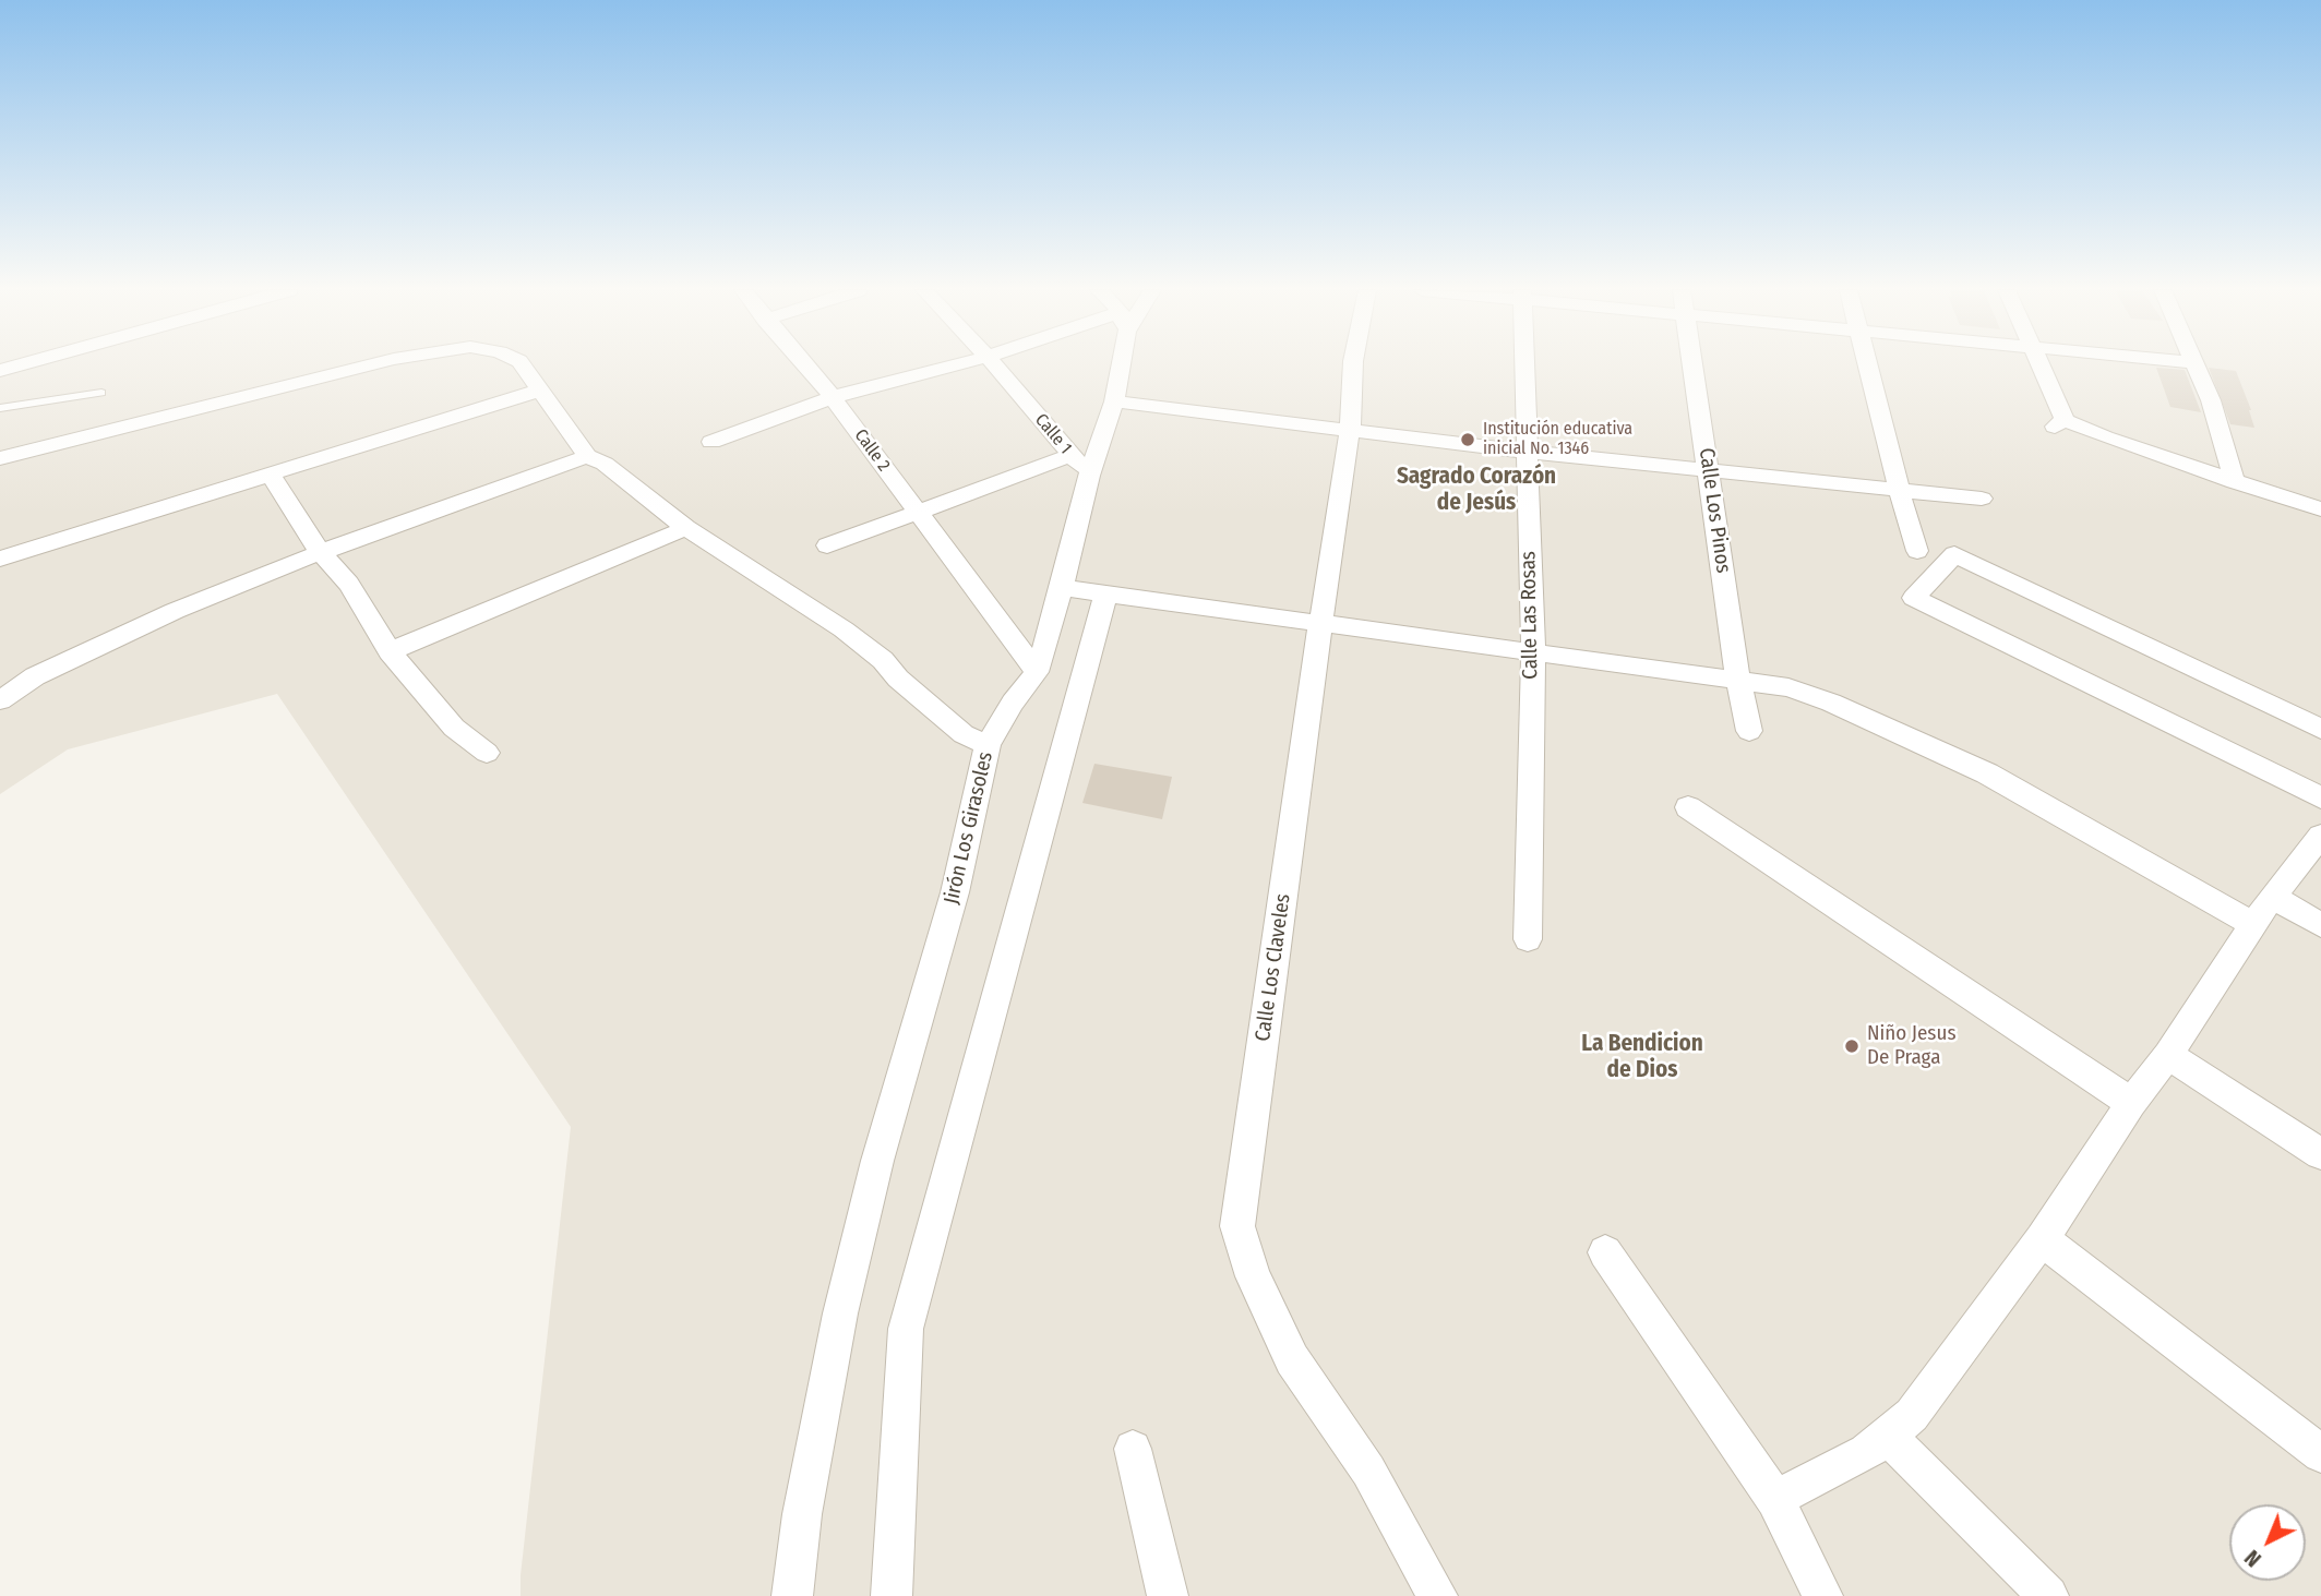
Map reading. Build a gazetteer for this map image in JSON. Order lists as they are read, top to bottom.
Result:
{
  "streets": {
    "street": [
      "Calle 1",
      "Calle 2",
      "Calle Los Pinos",
      "Calle Las Rosas",
      "Jirón Los Girasoles",
      "Calle Los Claveles"
    ]
  },
  "crossings": [
    ["Calle 1", "Jirón Los Girasoles"],
    ["Calle 2", "Jirón Los Girasoles"]
  ],
  "districts": ["Sagrado Corazón de Jesús", "La Bendicion de Dios"],
  "places": ["Institución educativa inicial No. 1346", "Niño Jesus De Praga"],
  "north": "bottom left"
}
